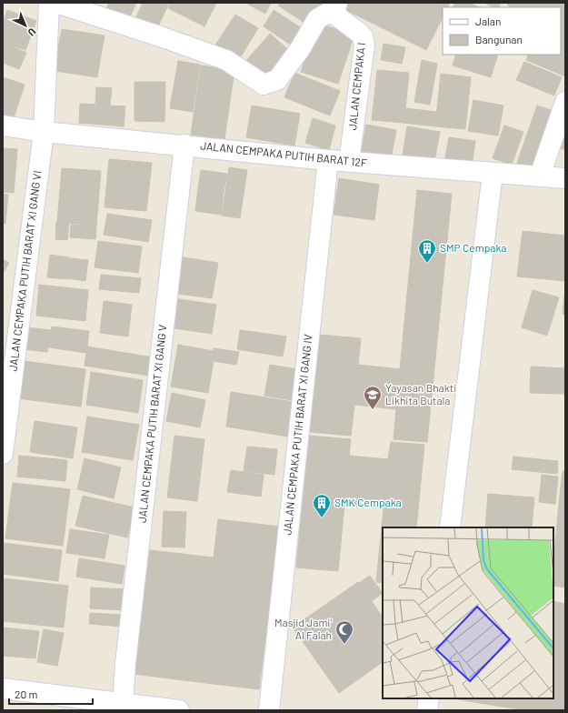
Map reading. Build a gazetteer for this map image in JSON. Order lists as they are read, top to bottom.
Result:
{
  "streets": {
    "street": [
      "JALAN CEMPAKA I",
      "JALAN CEMPAKA PUTIH BARAT 12F",
      "JALAN CEMPAKA PUTIH BARAT XI GANG VI",
      "JALAN CEMPAKA PUTIH BARAT XI GANG V",
      "JALAN CEMPAKA PUTIH BARAT XI GANG IV"
    ]
  },
  "crossings": [
    ["JALAN CEMPAKA I", "JALAN CEMPAKA PUTIH BARAT 12F"],
    ["JALAN CEMPAKA PUTIH BARAT 12F", "JALAN CEMPAKA PUTIH BARAT XI GANG VI"],
    ["JALAN CEMPAKA PUTIH BARAT 12F", "JALAN CEMPAKA PUTIH BARAT XI GANG V"],
    ["JALAN CEMPAKA PUTIH BARAT 12F", "JALAN CEMPAKA PUTIH BARAT XI GANG IV"]
  ],
  "places": {
    "building": ["SMP Cempaka", "SMK Cempaka"],
    "school or university": ["Yayasan Bhakti Likhita Butala"],
    "mosque": ["Masjid Jami' Al Falah"]
  },
  "legend": ["Jalan", "Bangunan"],
  "scale_bar": "20 m",
  "north": "bottom right"
}
